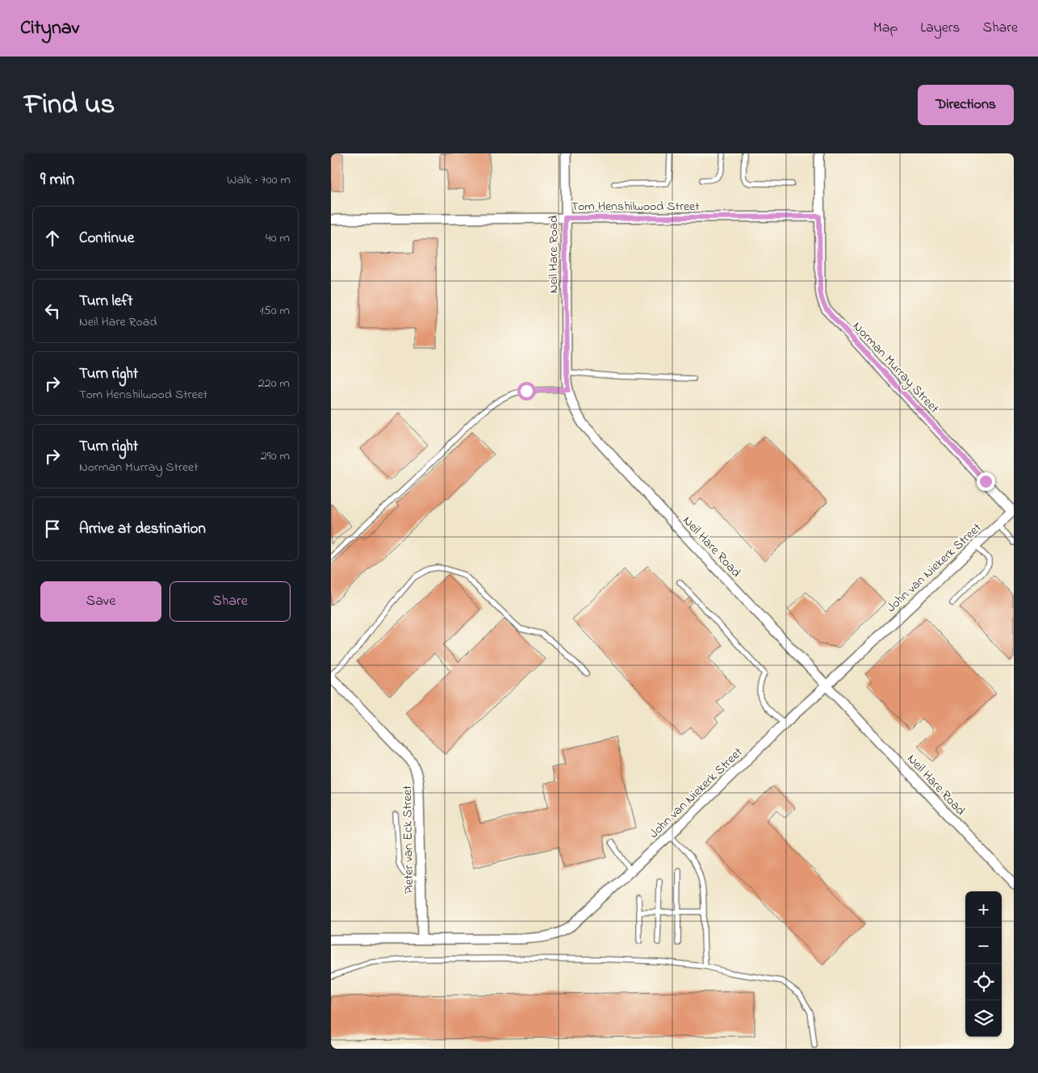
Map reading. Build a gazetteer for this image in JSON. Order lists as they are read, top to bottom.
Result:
{
  "streets": {
    "street": [
      "Tom Henshilwood Street",
      "Neil Hare Road",
      "Norman Murray Street",
      "John van Niekerk Street",
      "Pieter van Eck Street"
    ]
  },
  "crossings": [
    ["Tom Henshilwood Street", "Neil Hare Road"],
    ["Tom Henshilwood Street", "Norman Murray Street"],
    ["Neil Hare Road", "John van Niekerk Street"],
    ["Norman Murray Street", "John van Niekerk Street"],
    ["John van Niekerk Street", "Pieter van Eck Street"]
  ],
  "page": {
    "header": "Citynav",
    "nav": ["Map", "Layers", "Share"],
    "title": "Find us",
    "buttons": [
      "Directions",
      ["Save", "Share"]
    ],
    "heading": ["9 min", "Walk · 700 m"],
    "list": [
      ["Continue", "40 m"],
      ["Turn left", "Neil Hare Road", "150 m"],
      ["Turn right", "Tom Henshilwood Street", "220 m"],
      ["Turn right", "Norman Murray Street", "290 m"],
      "Arrive at destination"
    ],
    "map_buttons": ["+", "−"]
  }
}
